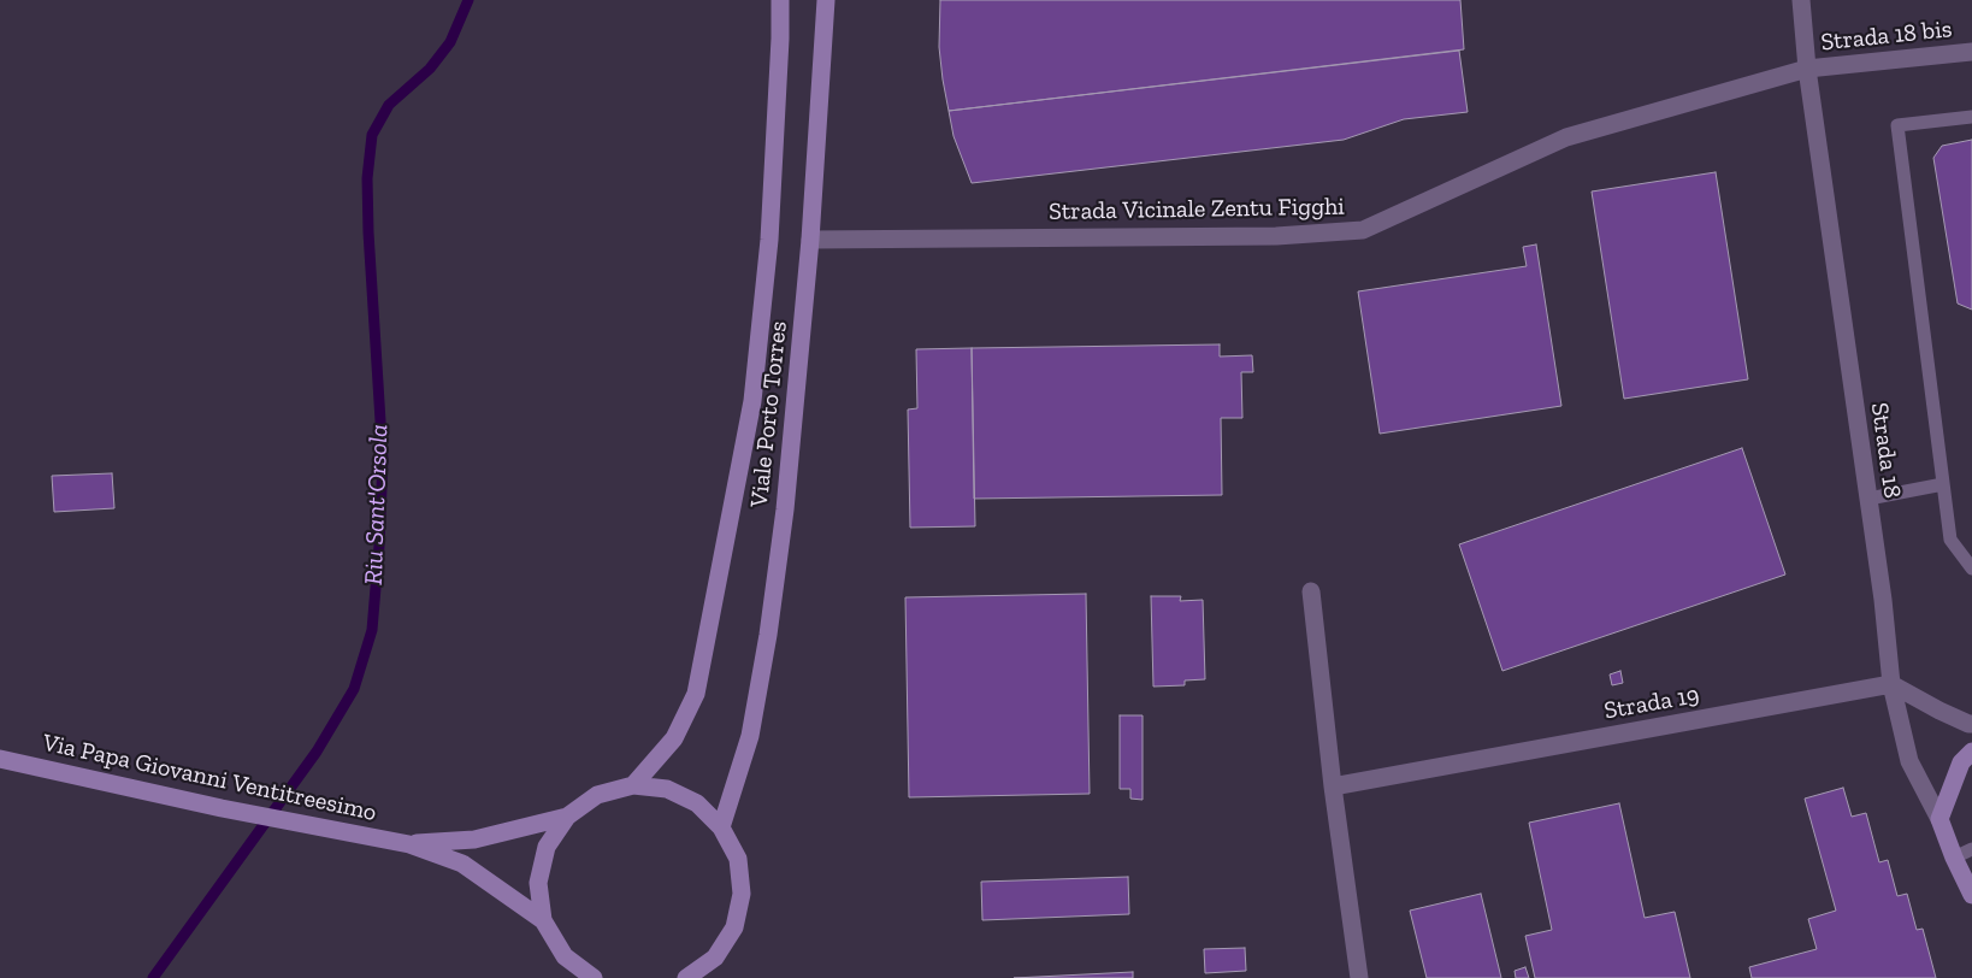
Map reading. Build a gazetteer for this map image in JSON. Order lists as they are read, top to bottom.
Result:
{
  "streets": {
    "main road": ["Viale Porto Torres", "Strada 18", "Via Papa Giovanni Ventitreesimo"],
    "street": ["Strada 18 bis", "Strada Vicinale Zentu Figghi", "Strada 19"]
  },
  "crossings": [
    ["Strada 18 bis", "Strada Vicinale Zentu Figghi"],
    ["Strada 18 bis", "Strada 18"],
    ["Strada Vicinale Zentu Figghi", "Viale Porto Torres"],
    ["Strada Vicinale Zentu Figghi", "Strada 18"],
    ["Strada 18", "Strada 19"]
  ],
  "water": ["Riu Sant'Orsola"]
}
